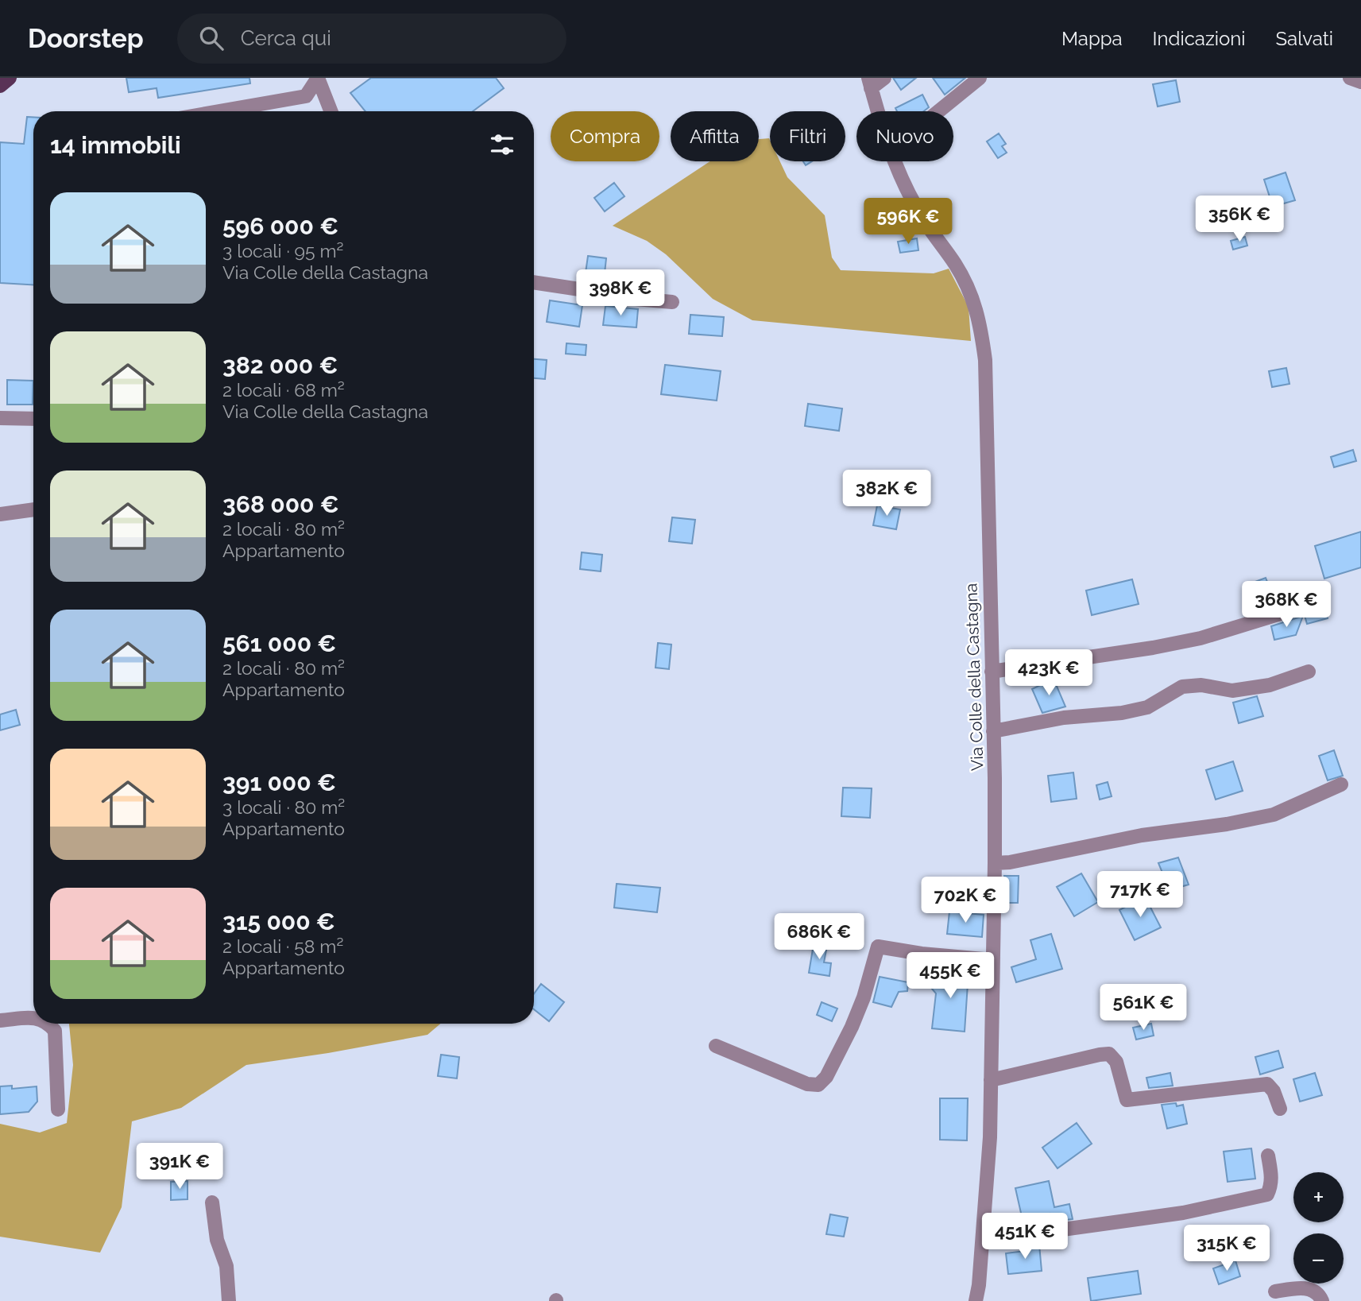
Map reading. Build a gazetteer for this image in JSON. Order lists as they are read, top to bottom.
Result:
{
  "streets": {
    "street": ["Via Colle della Castagna"]
  },
  "page": {
    "header": "Doorstep",
    "search": "Cerca qui",
    "nav": ["Mappa", "Indicazioni", "Salvati"],
    "chip": [
      "Compra",
      "Affitta",
      "Filtri",
      "Nuovo"
    ],
    "heading": "14 immobili",
    "list": [
      {
        "name": "596 000 €",
        "note": "3 locali · 95 m² · Via Colle della Castagna"
      },
      {
        "name": "382 000 €",
        "note": "2 locali · 68 m² · Via Colle della Castagna"
      },
      {
        "name": "368 000 €",
        "note": "2 locali · 80 m² · Appartamento"
      },
      {
        "name": "561 000 €",
        "note": "2 locali · 80 m² · Appartamento"
      },
      {
        "name": "391 000 €",
        "note": "3 locali · 80 m² · Appartamento"
      },
      {
        "name": "315 000 €",
        "note": "2 locali · 58 m² · Appartamento"
      }
    ],
    "price": [
      "356K €",
      "596K €",
      "398K €",
      "382K €",
      "368K €",
      "423K €",
      "717K €",
      "702K €",
      "686K €",
      "455K €",
      "561K €",
      "391K €",
      "451K €",
      "315K €"
    ],
    "map_buttons": ["+", "−"]
  }
}
